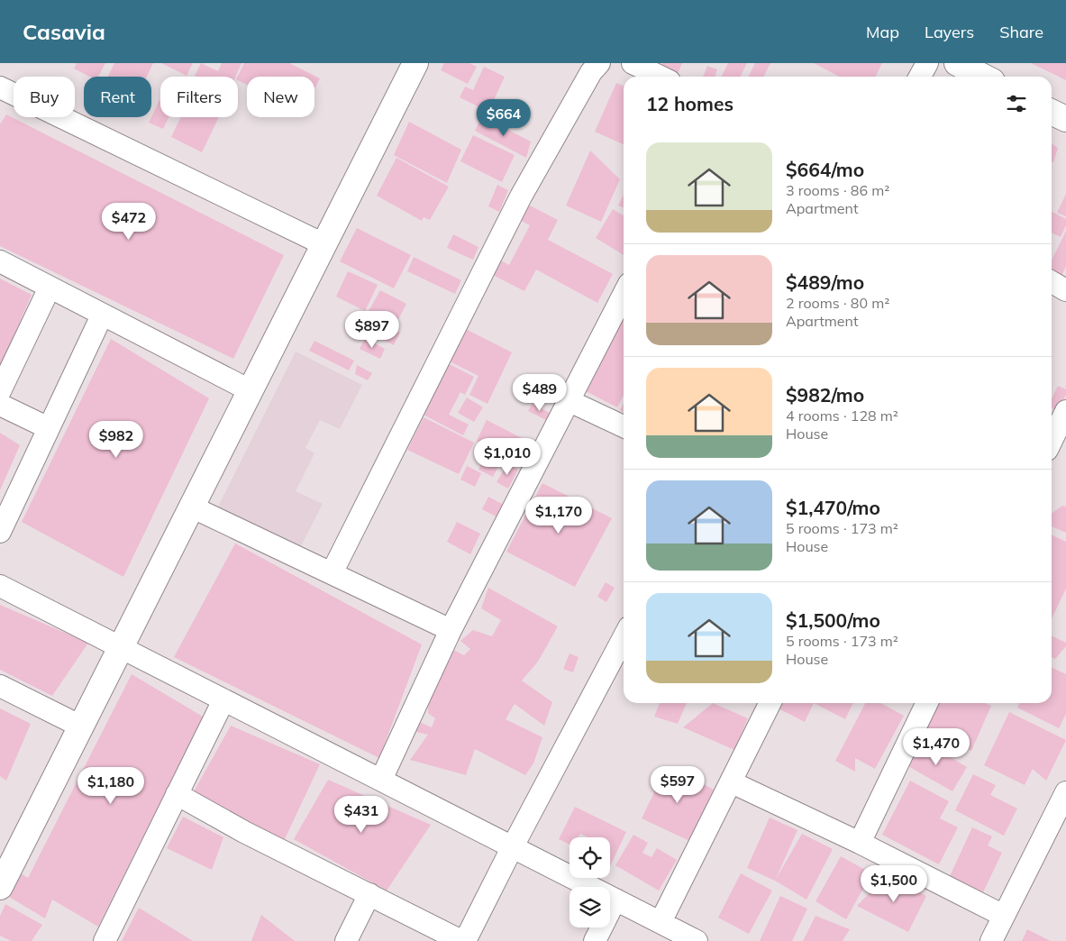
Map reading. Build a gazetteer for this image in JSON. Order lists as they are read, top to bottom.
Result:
{
  "page": {
    "header": "Casavia",
    "nav": ["Map", "Layers", "Share"],
    "chip": [
      "Buy",
      "Rent",
      "Filters",
      "New"
    ],
    "heading": "12 homes",
    "price": [
      "$664",
      "$472",
      "$897",
      "$489",
      "$982",
      "$1,010",
      "$1,170",
      "$1,470",
      "$597",
      "$1,180",
      "$431",
      "$1,500"
    ],
    "list": [
      {
        "name": "$664/mo",
        "note": "3 rooms · 86 m² · Apartment"
      },
      {
        "name": "$489/mo",
        "note": "2 rooms · 80 m² · Apartment"
      },
      {
        "name": "$982/mo",
        "note": "4 rooms · 128 m² · House"
      },
      {
        "name": "$1,470/mo",
        "note": "5 rooms · 173 m² · House"
      },
      {
        "name": "$1,500/mo",
        "note": "5 rooms · 173 m² · House"
      }
    ]
  }
}
